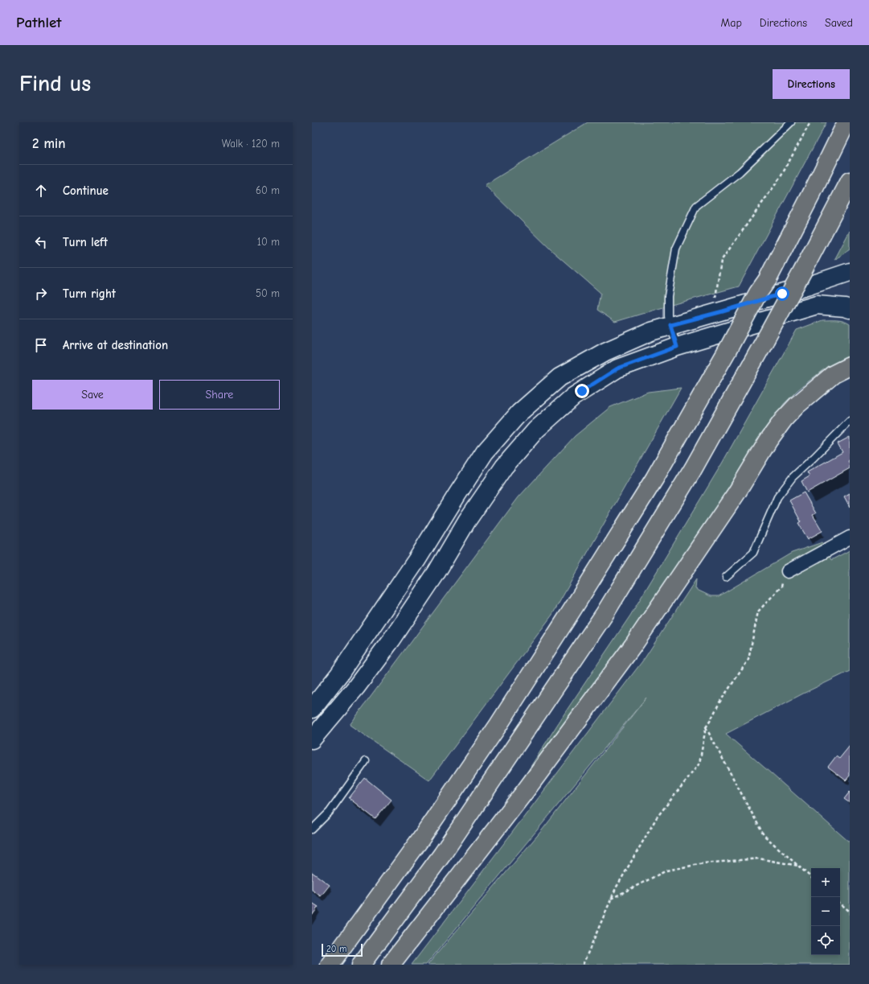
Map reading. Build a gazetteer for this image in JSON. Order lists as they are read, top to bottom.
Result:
{
  "scale_bar": "20 m",
  "page": {
    "header": "Pathlet",
    "nav": ["Map", "Directions", "Saved"],
    "buttons": [
      "Directions",
      ["Save", "Share"]
    ],
    "title": "Find us",
    "heading": ["2 min", "Walk · 120 m"],
    "list": [
      ["Continue", "60 m"],
      ["Turn left", "10 m"],
      ["Turn right", "50 m"],
      "Arrive at destination"
    ],
    "map_buttons": ["+", "−"],
    "scale": "20 m"
  }
}
